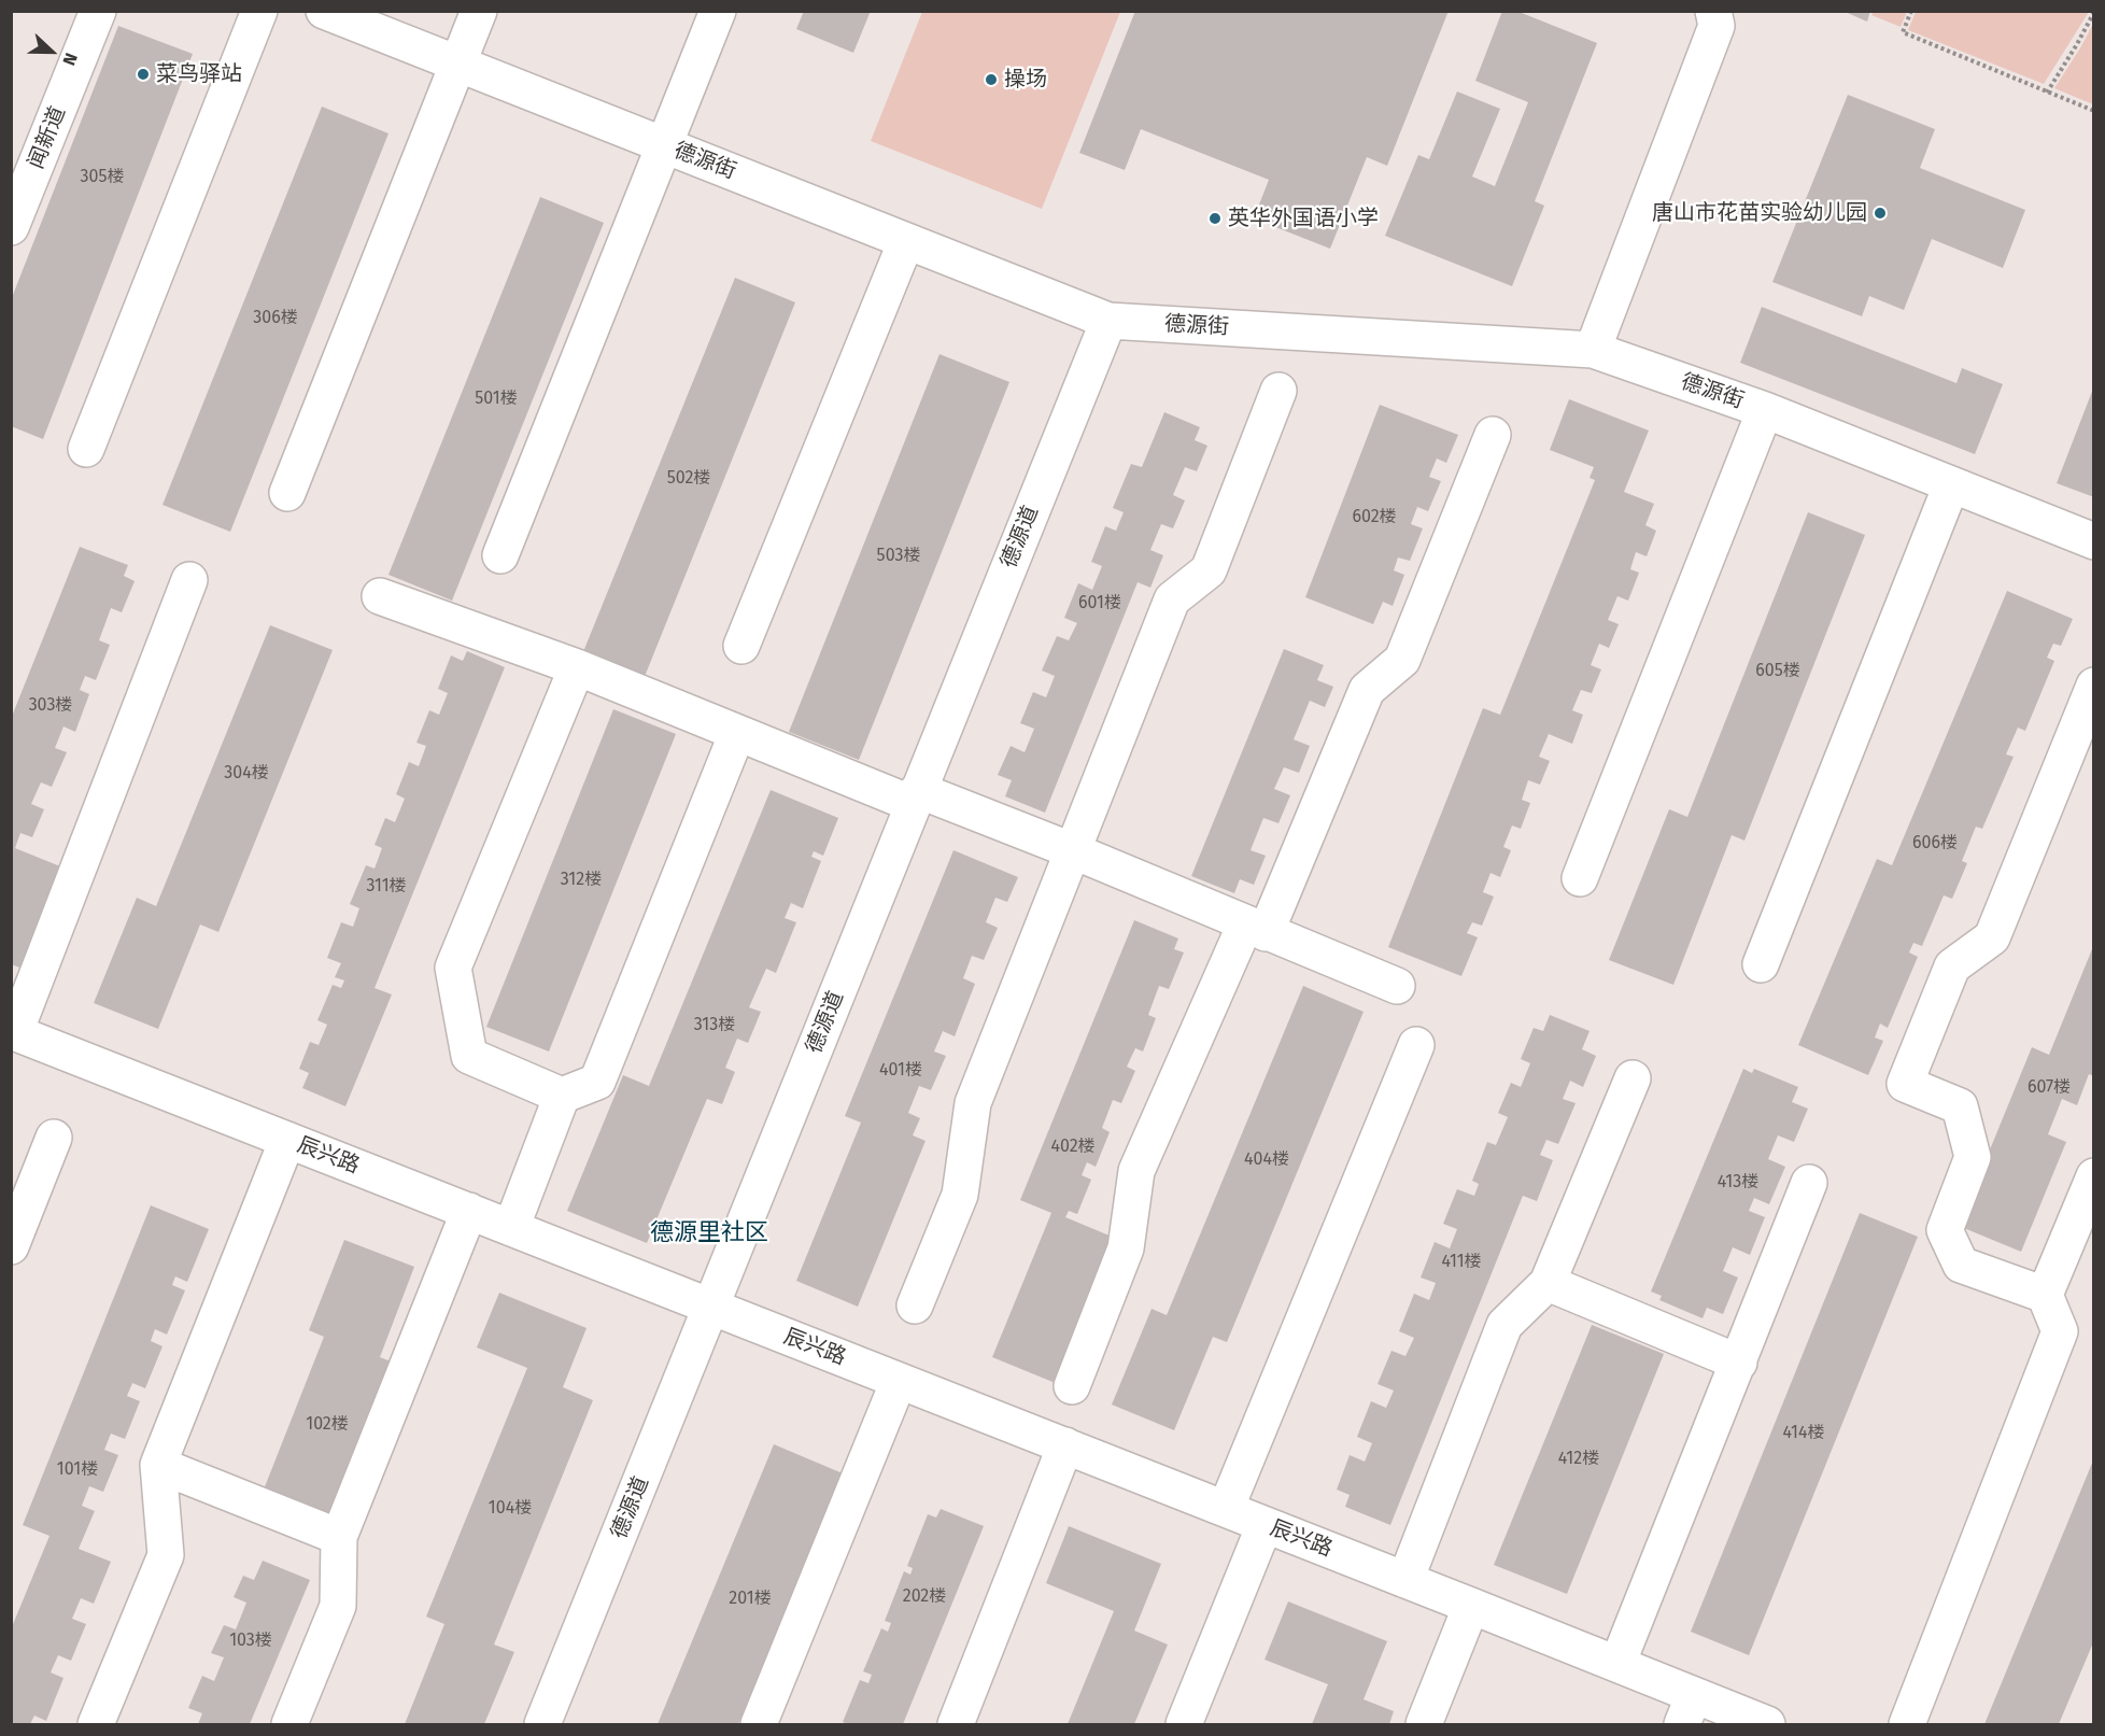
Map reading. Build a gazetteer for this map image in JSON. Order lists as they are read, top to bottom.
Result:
{
  "streets": {
    "street": [
      "闻新道",
      "德源街",
      "德源道",
      "辰兴路"
    ]
  },
  "crossings": [
    ["德源街", "德源道"],
    ["德源道", "辰兴路"]
  ],
  "districts": ["德源里社区"],
  "places": [
    "菜鸟驿站",
    "操场",
    "唐山市花苗实验幼儿园",
    "英华外国语小学"
  ],
  "house_numbers": [
    "305楼",
    "306楼",
    "501楼",
    "502楼",
    "602楼",
    "503楼",
    "601楼",
    "605楼",
    "303楼",
    "304楼",
    "606楼",
    "312楼",
    "311楼",
    "313楼",
    "401楼",
    "607楼",
    "402楼",
    "404楼",
    "413楼",
    "411楼",
    "102楼",
    "414楼",
    "412楼",
    "101楼",
    "104楼",
    "202楼",
    "201楼",
    "103楼"
  ],
  "north": "right"
}
